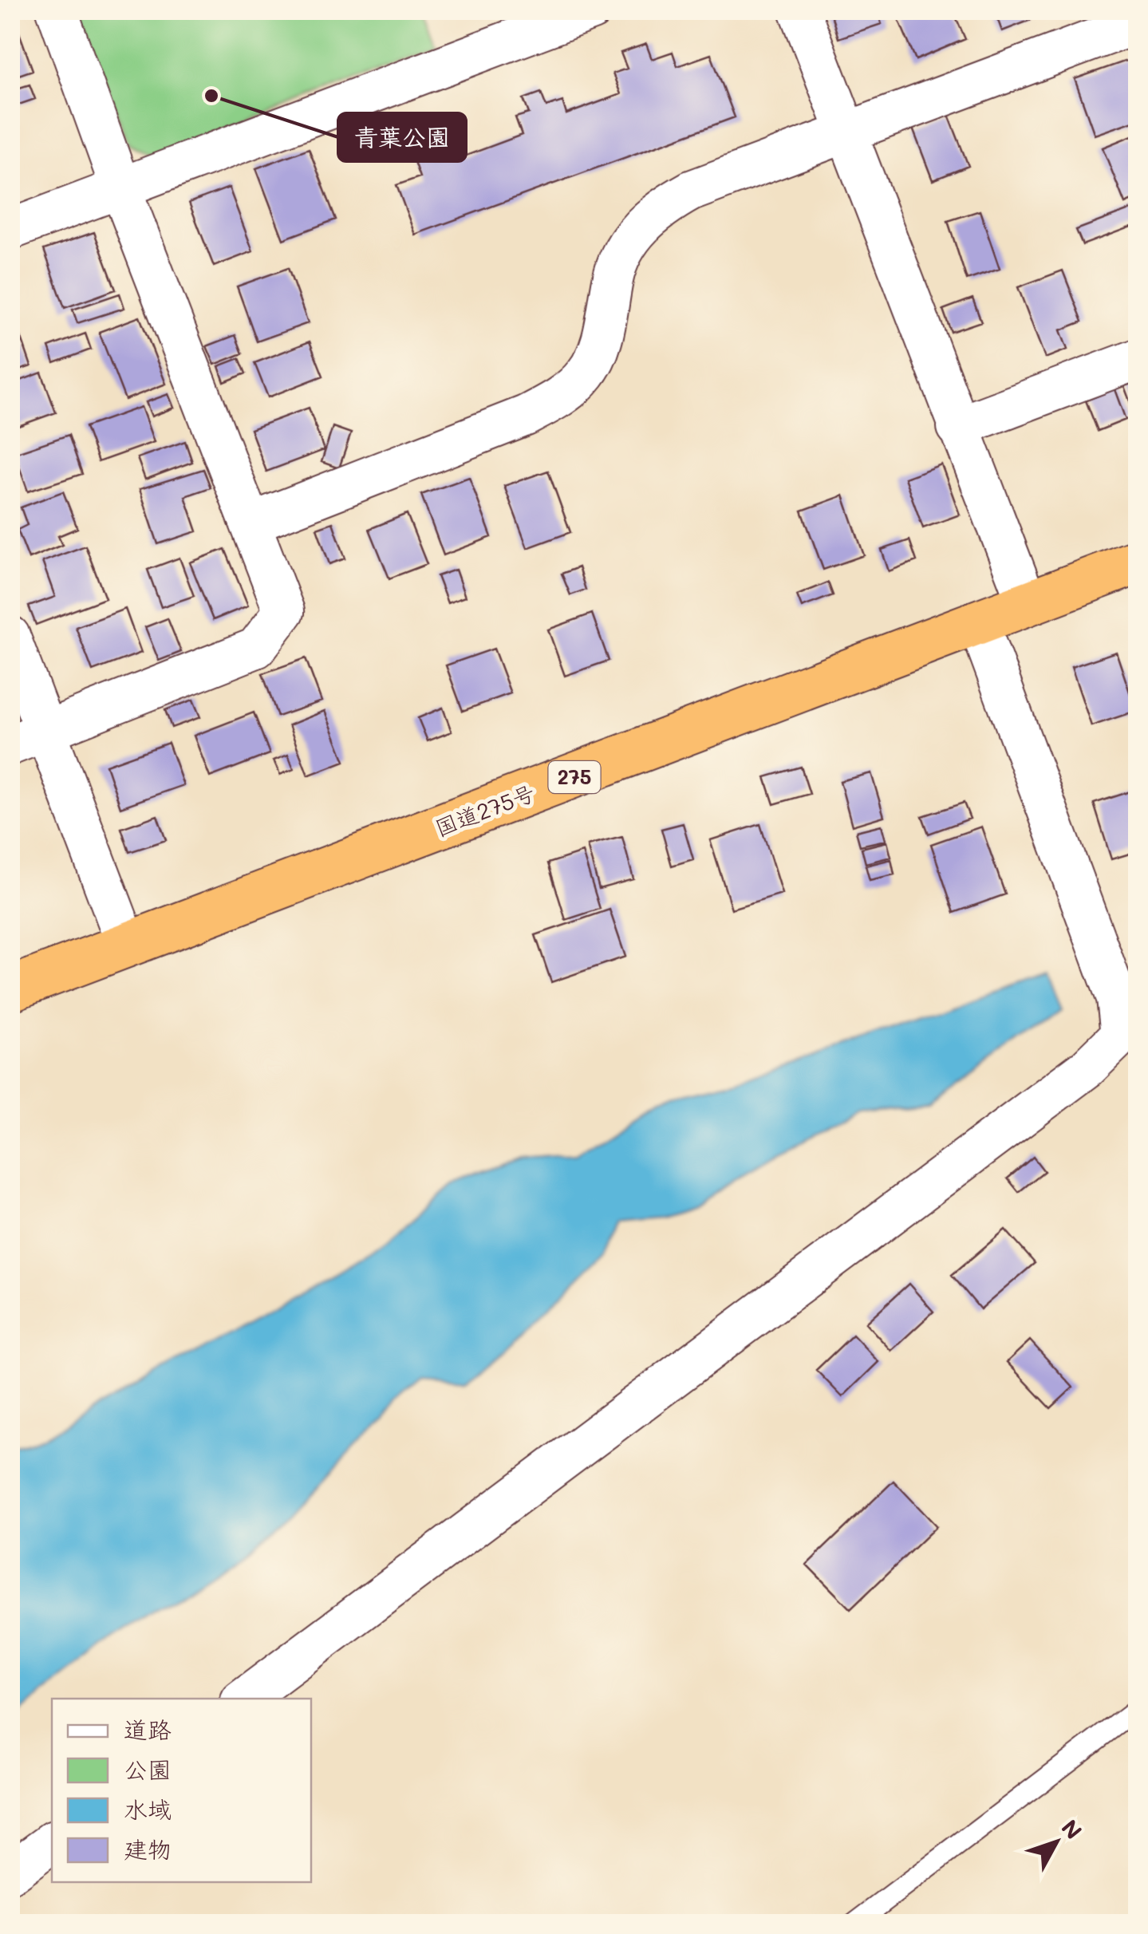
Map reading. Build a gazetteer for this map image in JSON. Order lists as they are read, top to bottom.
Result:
{
  "streets": {
    "highway": ["275", "国道275号"]
  },
  "places": ["青葉公園"],
  "legend": [
    "道路",
    "公園",
    "水域",
    "建物"
  ],
  "north": "top right"
}
